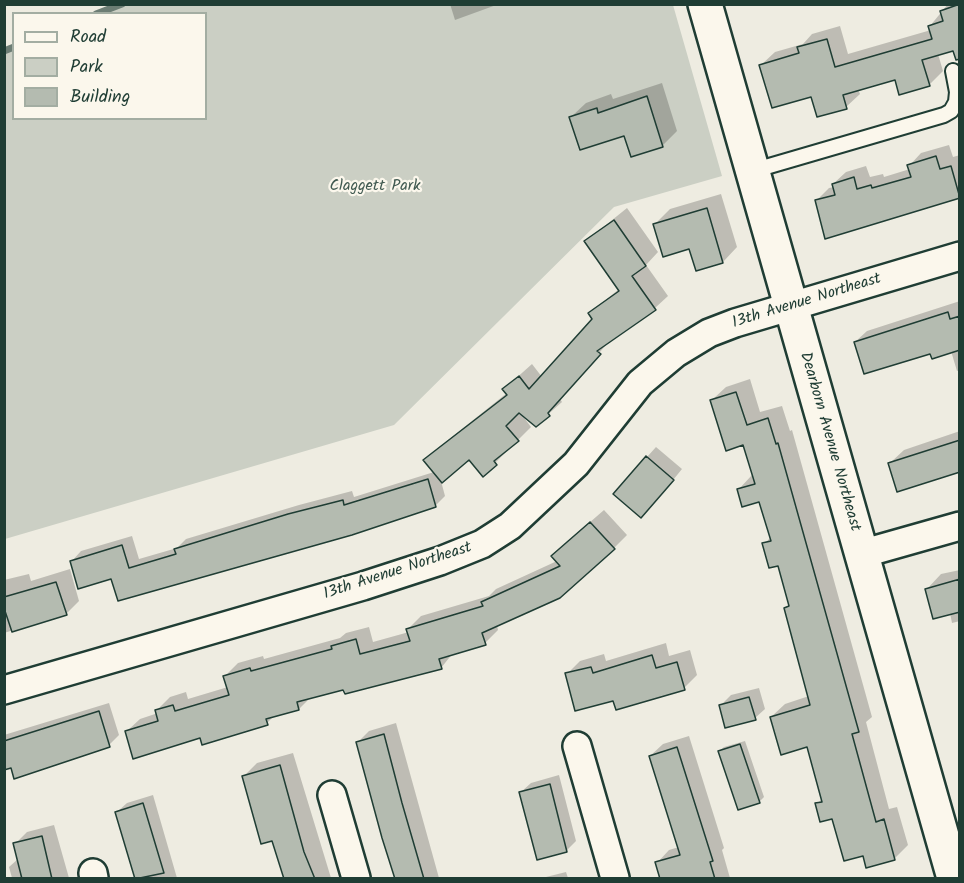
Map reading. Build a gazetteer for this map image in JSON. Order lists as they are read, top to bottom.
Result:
{
  "streets": {
    "street": ["13th Avenue Northeast", "Dearborn Avenue Northeast"]
  },
  "crossings": [
    ["13th Avenue Northeast", "Dearborn Avenue Northeast"]
  ],
  "parks": ["Claggett Park"],
  "legend": ["Road", "Park", "Building"]
}
